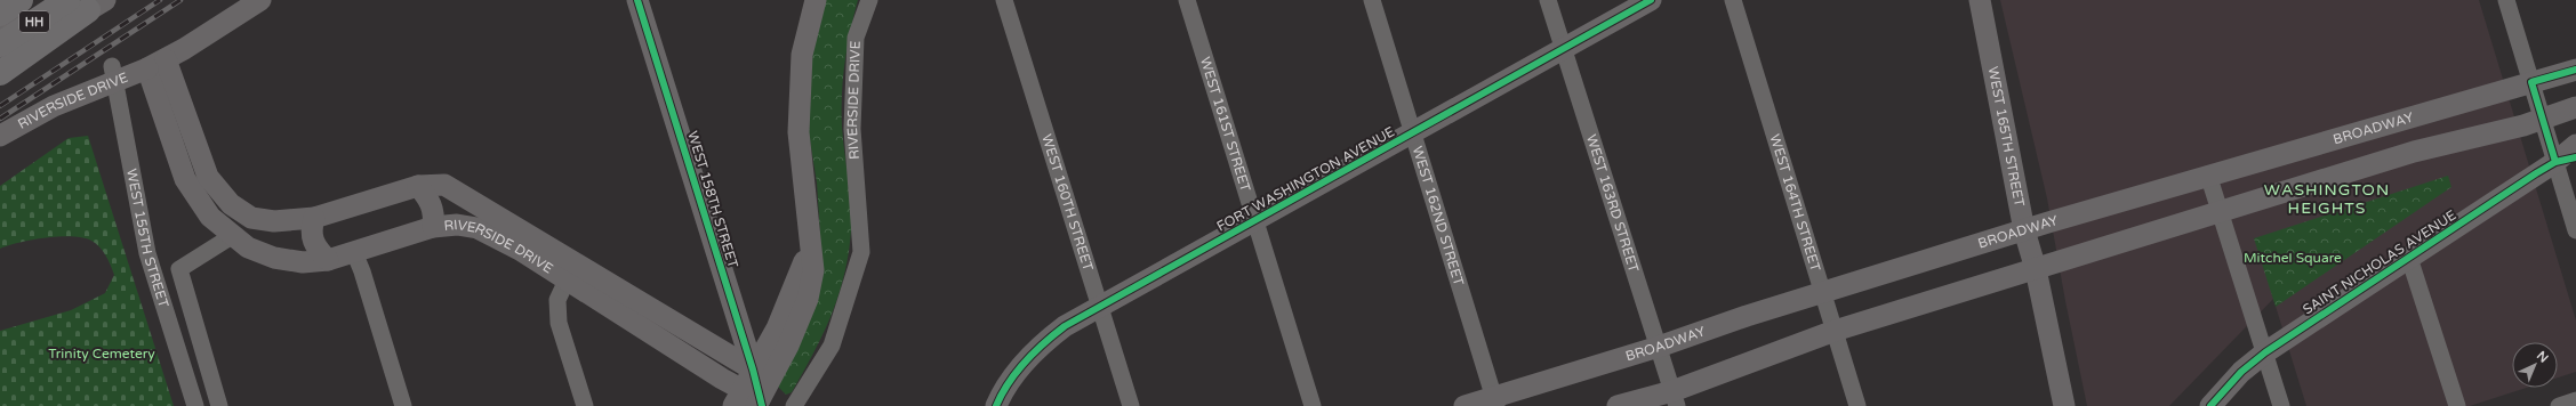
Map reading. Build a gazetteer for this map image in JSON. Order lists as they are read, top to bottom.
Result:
{
  "streets": {
    "highway": ["HH"],
    "main road": [
      "RIVERSIDE DRIVE",
      "BROADWAY",
      "WEST 165TH STREET",
      "FORT WASHINGTON AVENUE",
      "WEST 158TH STREET",
      "SAINT NICHOLAS AVENUE"
    ],
    "street": [
      "WEST 161ST STREET",
      "WEST 160TH STREET",
      "WEST 163RD STREET",
      "WEST 164TH STREET",
      "WEST 162ND STREET",
      "WEST 155TH STREET"
    ]
  },
  "crossings": [
    ["RIVERSIDE DRIVE", "WEST 158TH STREET"],
    ["RIVERSIDE DRIVE", "WEST 155TH STREET"],
    ["WEST 161ST STREET", "FORT WASHINGTON AVENUE"],
    ["BROADWAY", "WEST 165TH STREET"],
    ["BROADWAY", "WEST 163RD STREET"],
    ["BROADWAY", "WEST 164TH STREET"],
    ["BROADWAY", "WEST 162ND STREET"],
    ["FORT WASHINGTON AVENUE", "WEST 160TH STREET"],
    ["FORT WASHINGTON AVENUE", "WEST 163RD STREET"],
    ["FORT WASHINGTON AVENUE", "WEST 162ND STREET"]
  ],
  "districts": ["WASHINGTON HEIGHTS"],
  "parks": ["Mitchel Square", "Trinity Cemetery"],
  "north": "top right"
}
